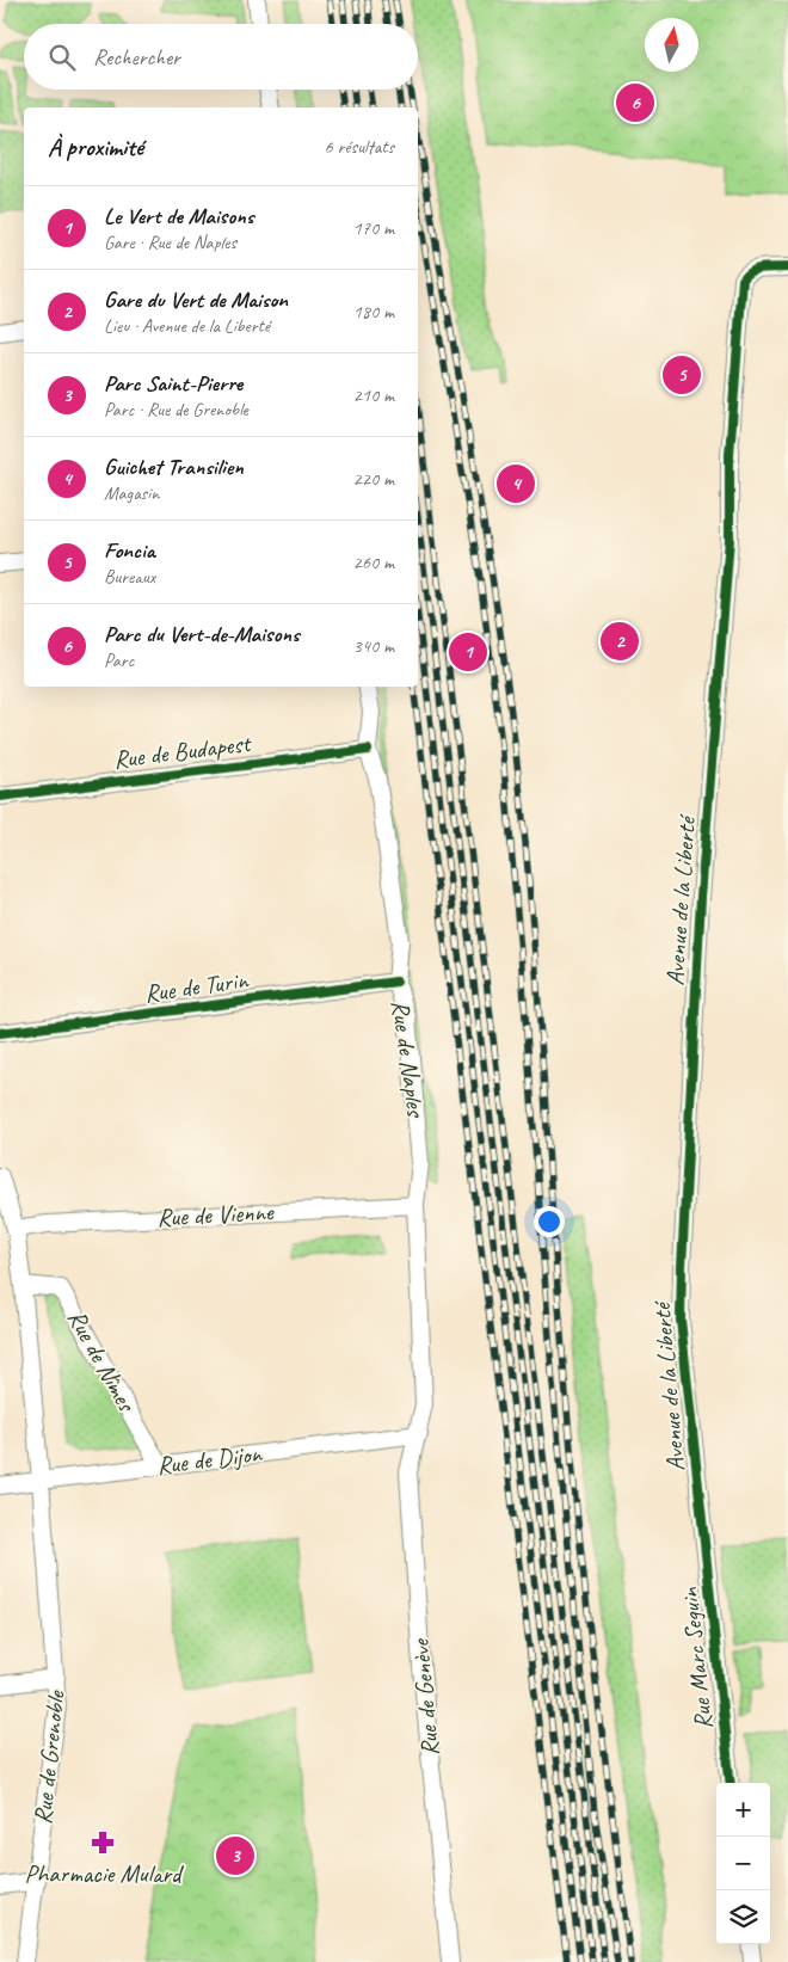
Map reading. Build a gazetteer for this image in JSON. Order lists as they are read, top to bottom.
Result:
{
  "streets": {
    "street": [
      "Rue de Budapest",
      "Avenue de la Liberté",
      "Rue de Turin",
      "Rue de Naples",
      "Rue de Vienne",
      "Rue de Nîmes",
      "Rue de Dijon",
      "Rue Marc Seguin",
      "Rue de Genève",
      "Rue de Grenoble"
    ]
  },
  "crossings": [
    ["Rue de Budapest", "Rue de Naples"],
    ["Avenue de la Liberté", "Rue Marc Seguin"],
    ["Rue de Turin", "Rue de Naples"],
    ["Rue de Naples", "Rue de Vienne"],
    ["Rue de Naples", "Rue de Dijon"],
    ["Rue de Naples", "Rue de Genève"],
    ["Rue de Vienne", "Rue de Grenoble"],
    ["Rue de Nîmes", "Rue de Dijon"],
    ["Rue de Nîmes", "Rue de Grenoble"],
    ["Rue de Dijon", "Rue de Genève"],
    ["Rue de Dijon", "Rue de Grenoble"]
  ],
  "places": {
    "pharmacy": ["Pharmacie Mulard"]
  },
  "north": "top",
  "page": {
    "search": "Rechercher",
    "pins": [
      "6",
      "5",
      "4",
      "2",
      "1",
      "3"
    ],
    "heading": ["À proximité", "6 résultats"],
    "list": [
      {
        "mark": "1",
        "name": "Le Vert de Maisons",
        "note": "Gare · Rue de Naples",
        "value": "170 m"
      },
      {
        "mark": "2",
        "name": "Gare du Vert de Maison",
        "note": "Lieu · Avenue de la Liberté",
        "value": "180 m"
      },
      {
        "mark": "3",
        "name": "Parc Saint-Pierre",
        "note": "Parc · Rue de Grenoble",
        "value": "210 m"
      },
      {
        "mark": "4",
        "name": "Guichet Transilien",
        "note": "Magasin",
        "value": "220 m"
      },
      {
        "mark": "5",
        "name": "Foncia",
        "note": "Bureaux",
        "value": "260 m"
      },
      {
        "mark": "6",
        "name": "Parc du Vert-de-Maisons",
        "note": "Parc",
        "value": "340 m"
      }
    ],
    "map_buttons": ["+", "−"]
  }
}
